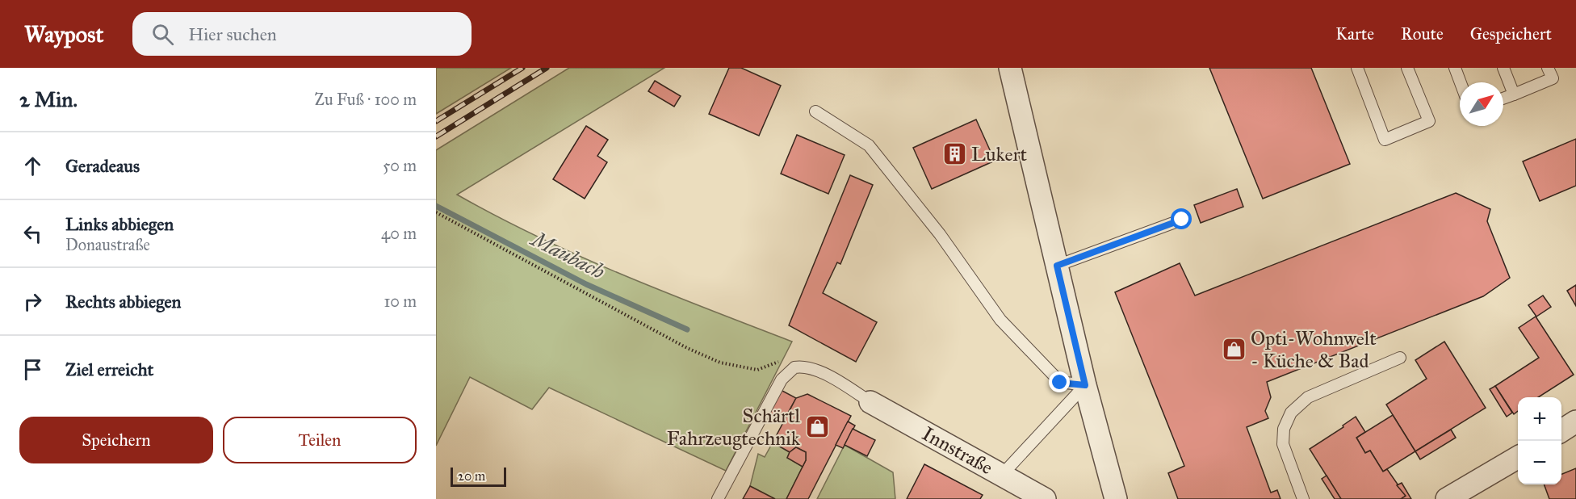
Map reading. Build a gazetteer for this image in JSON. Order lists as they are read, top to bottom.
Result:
{
  "streets": {
    "street": ["Innstraße"]
  },
  "water": ["Maubach"],
  "places": {
    "building": ["Lukert"],
    "shop": ["Opti-Wohnwelt - Küche & Bad", "Schärtl Fahrzeugtechnik"]
  },
  "scale_bar": "20 m",
  "north": "top right",
  "page": {
    "header": "Waypost",
    "search": "Hier suchen",
    "nav": ["Karte", "Route", "Gespeichert"],
    "heading": ["2 Min.", "Zu Fuß · 100 m"],
    "list": [
      ["Geradeaus", "50 m"],
      ["Links abbiegen", "Donaustraße", "40 m"],
      ["Rechts abbiegen", "10 m"],
      "Ziel erreicht"
    ],
    "map_buttons": ["+", "−"],
    "buttons": ["Speichern", "Teilen"],
    "scale": "20 m"
  }
}
